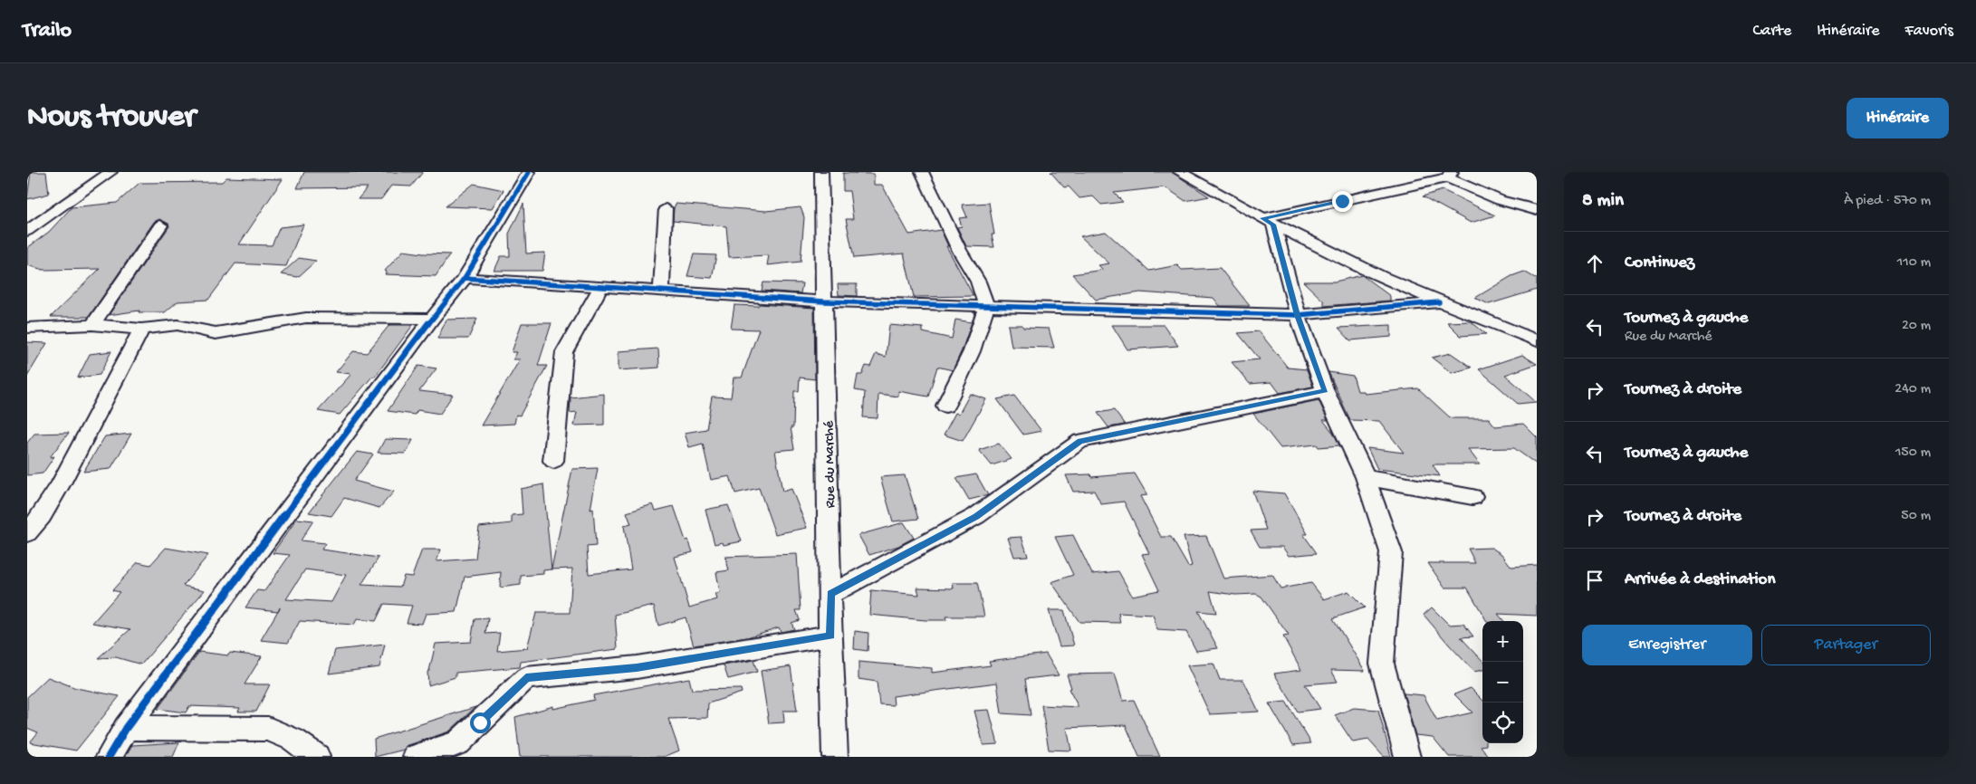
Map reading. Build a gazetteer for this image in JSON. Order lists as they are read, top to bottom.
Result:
{
  "streets": {
    "street": ["Rue du Marché"]
  },
  "page": {
    "header": "Trailo",
    "nav": ["Carte", "Itinéraire", "Favoris"],
    "buttons": [
      "Itinéraire",
      ["Enregistrer", "Partager"]
    ],
    "title": "Nous trouver",
    "heading": ["8 min", "À pied · 570 m"],
    "list": [
      ["Continuez", "110 m"],
      ["Tournez à gauche", "Rue du Marché", "20 m"],
      ["Tournez à droite", "240 m"],
      ["Tournez à gauche", "150 m"],
      ["Tournez à droite", "50 m"],
      "Arrivée à destination"
    ],
    "map_buttons": ["+", "−"]
  }
}
